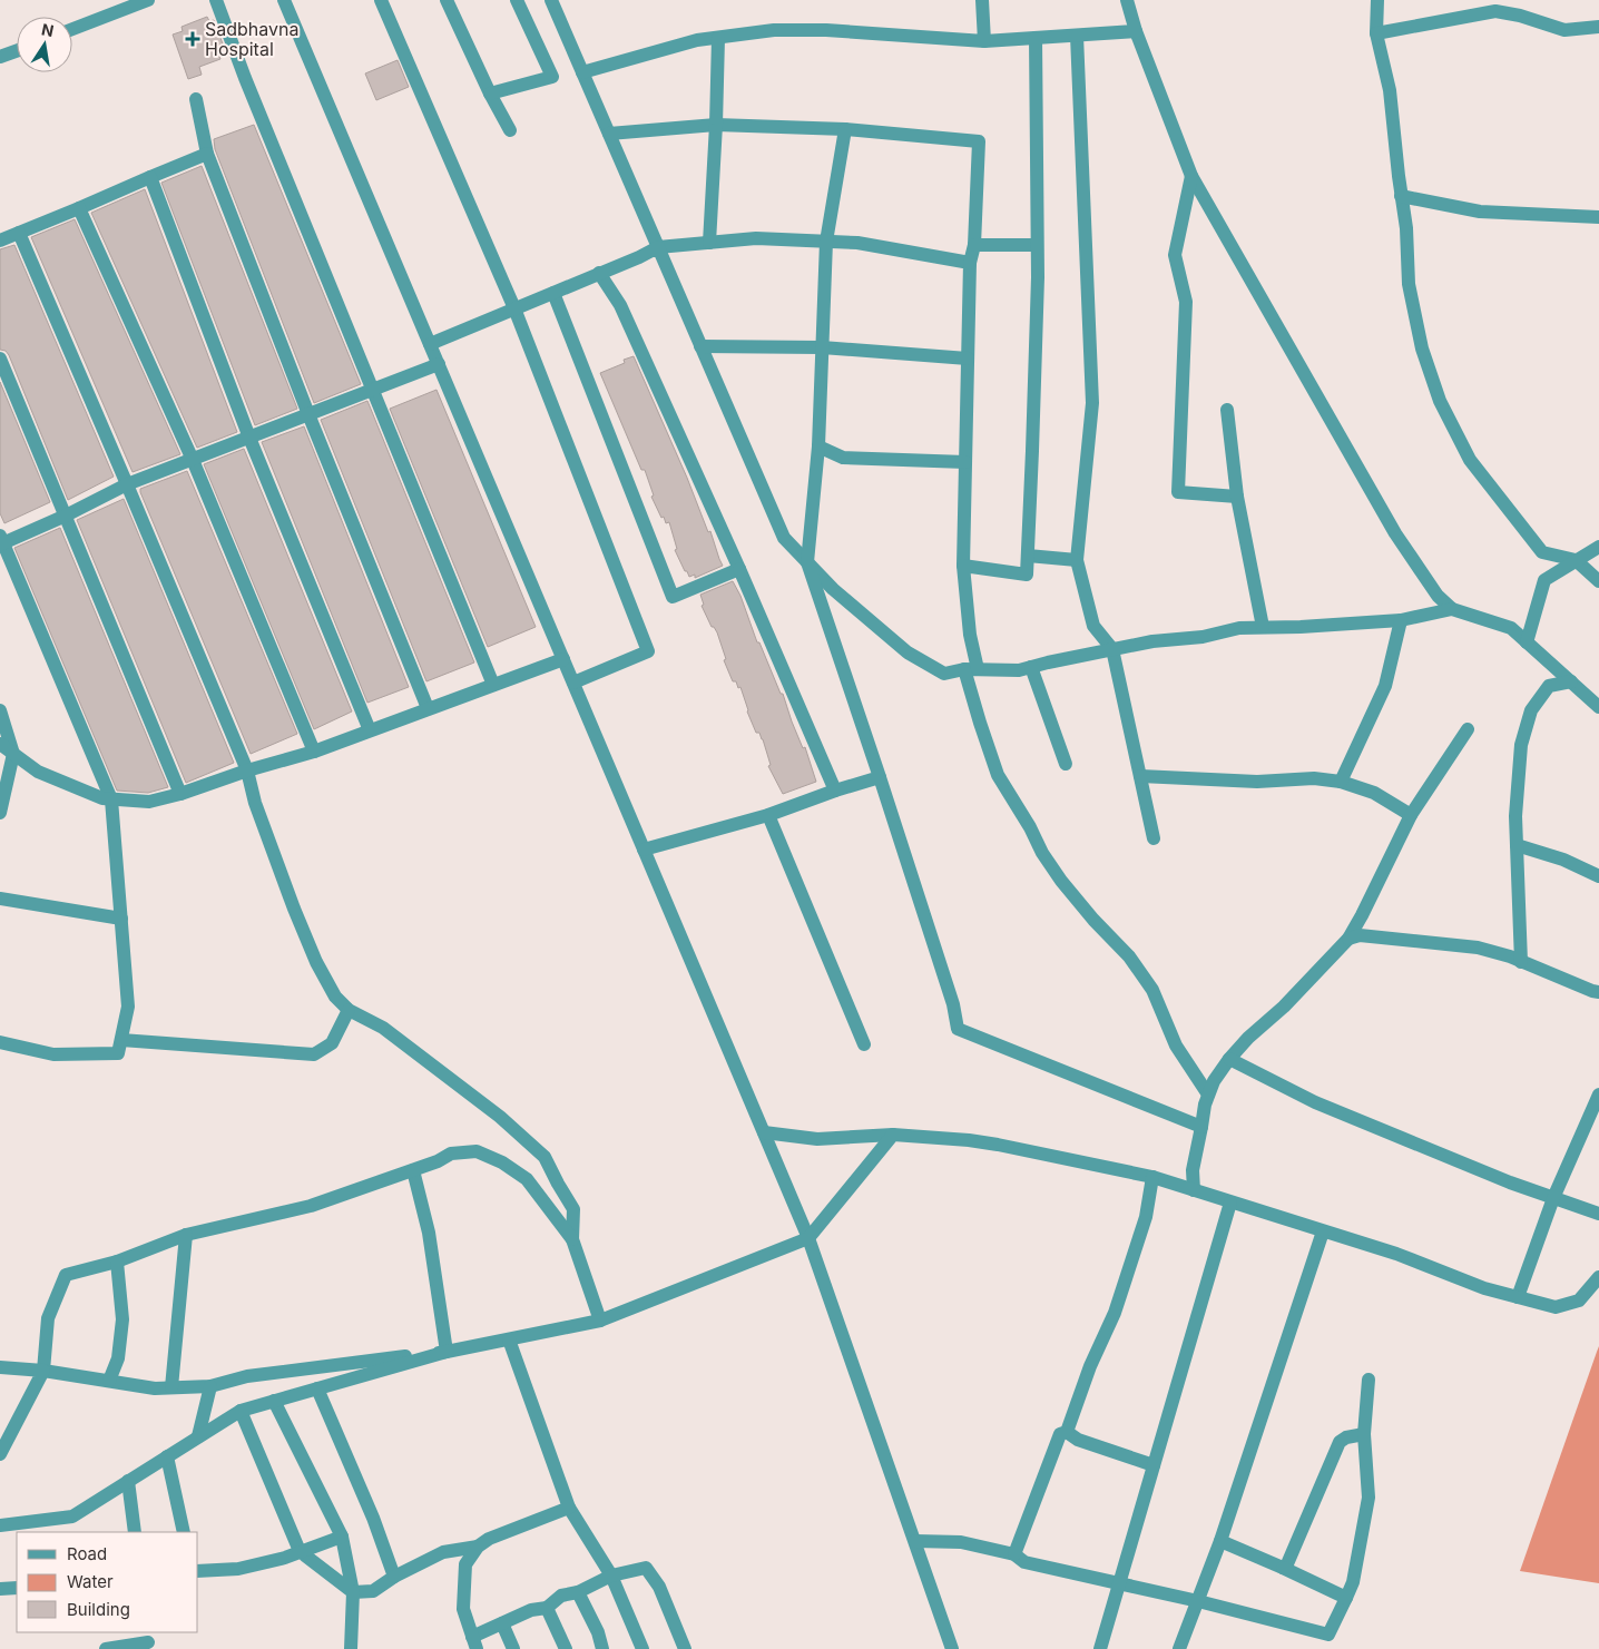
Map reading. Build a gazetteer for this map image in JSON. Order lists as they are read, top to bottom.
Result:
{
  "places": {
    "health": ["Sadbhavna Hospital"]
  },
  "legend": ["Road", "Water", "Building"],
  "north": "top"
}
